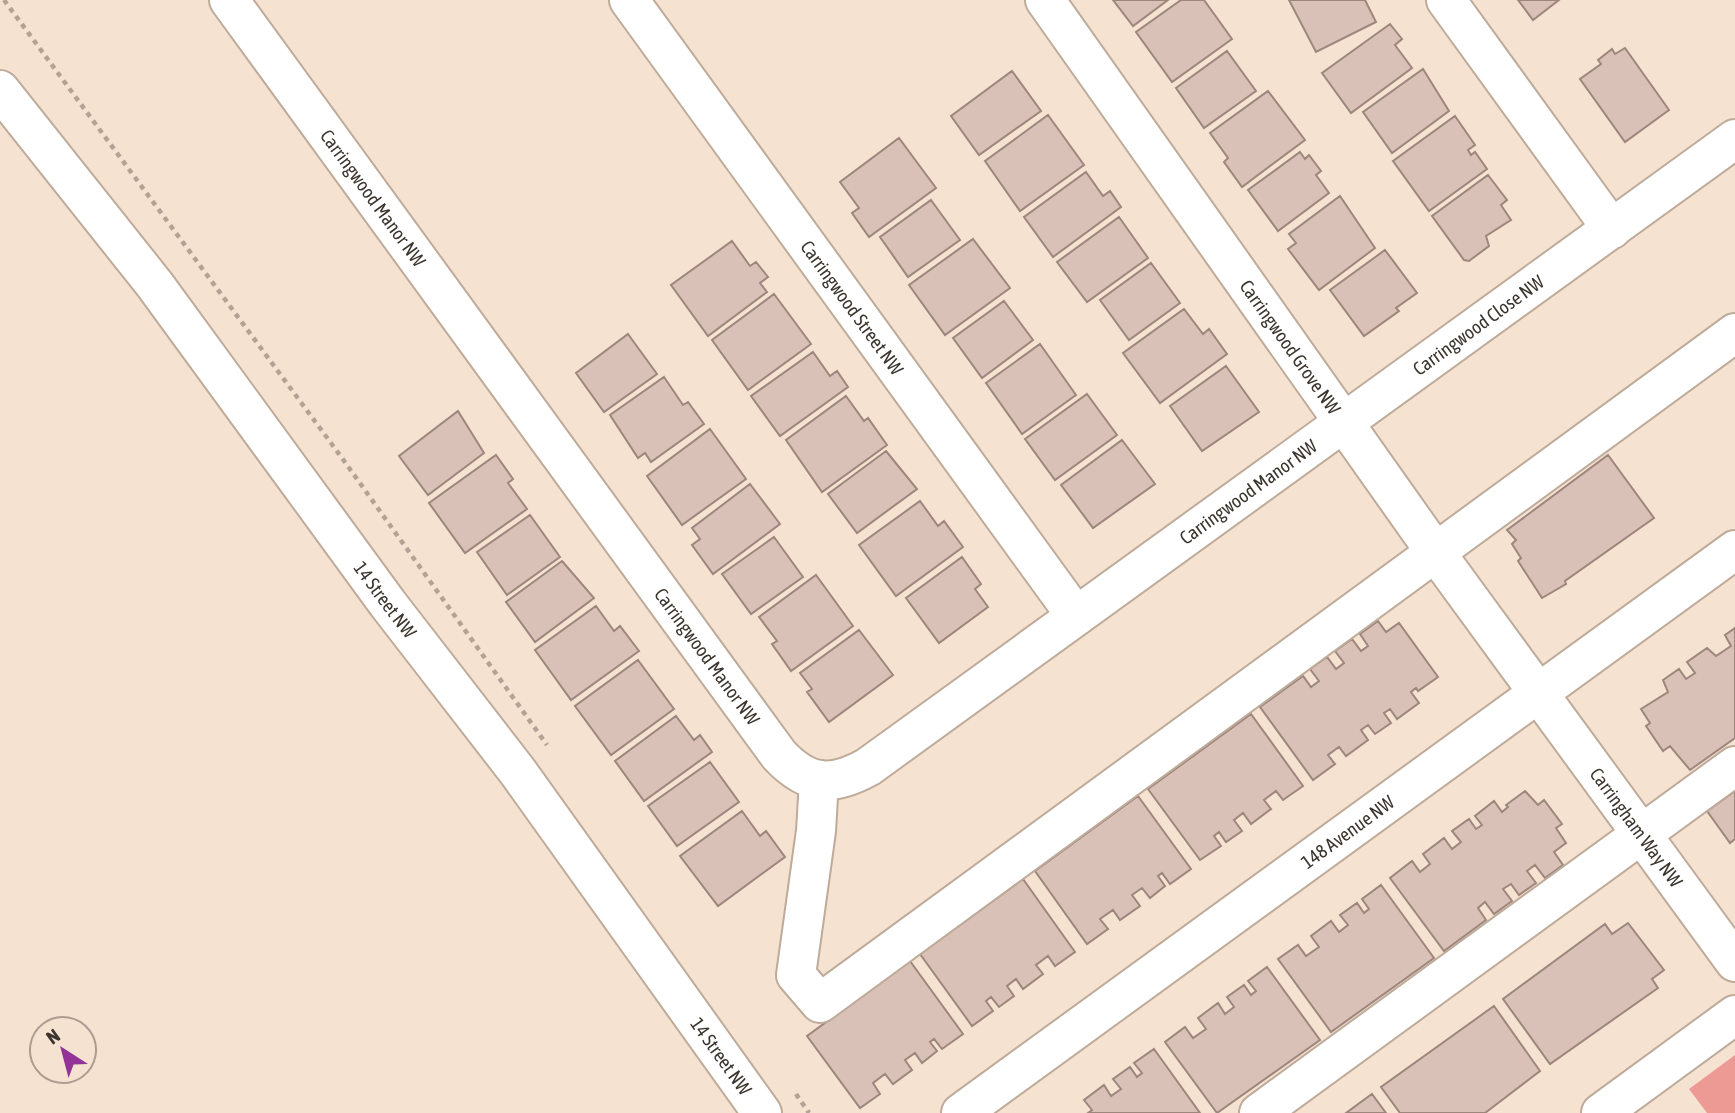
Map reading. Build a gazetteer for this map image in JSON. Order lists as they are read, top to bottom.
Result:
{
  "streets": {
    "street": [
      "Carringwood Manor NW",
      "Carringwood Street NW",
      "Carringwood Close NW",
      "Carringwood Grove NW",
      "14 Street NW",
      "Carringham Way NW",
      "148 Avenue NW"
    ]
  },
  "crossings": [
    ["Carringwood Manor NW", "Carringwood Street NW"],
    ["Carringwood Manor NW", "Carringwood Close NW"],
    ["Carringwood Manor NW", "Carringwood Grove NW"],
    ["Carringwood Close NW", "Carringwood Grove NW"],
    ["Carringwood Grove NW", "Carringham Way NW"],
    ["Carringwood Grove NW", "148 Avenue NW"],
    ["Carringham Way NW", "148 Avenue NW"]
  ],
  "north": "top left"
}
